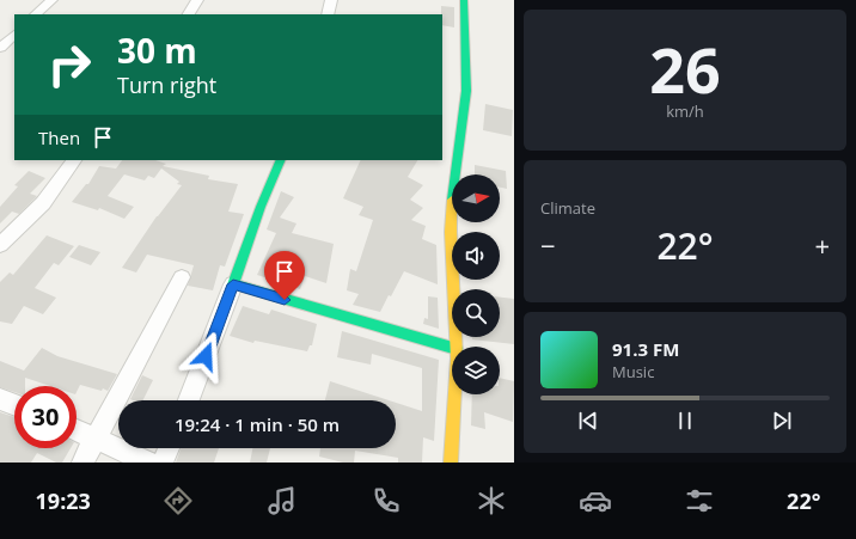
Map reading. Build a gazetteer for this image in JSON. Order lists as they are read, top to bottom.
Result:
{
  "north": "right",
  "page": {
    "tile": [
      ["26", "km/h"],
      "Climate"
    ],
    "turn": ["30 m", "Turn right"],
    "then": "Then",
    "heat": ["−", "22°", "+"],
    "song": ["91.3 FM", "Music"],
    "limit": "30",
    "trip": "19:24 · 1 min · 50 m",
    "tabs": ["19:23", "22°"]
  }
}
